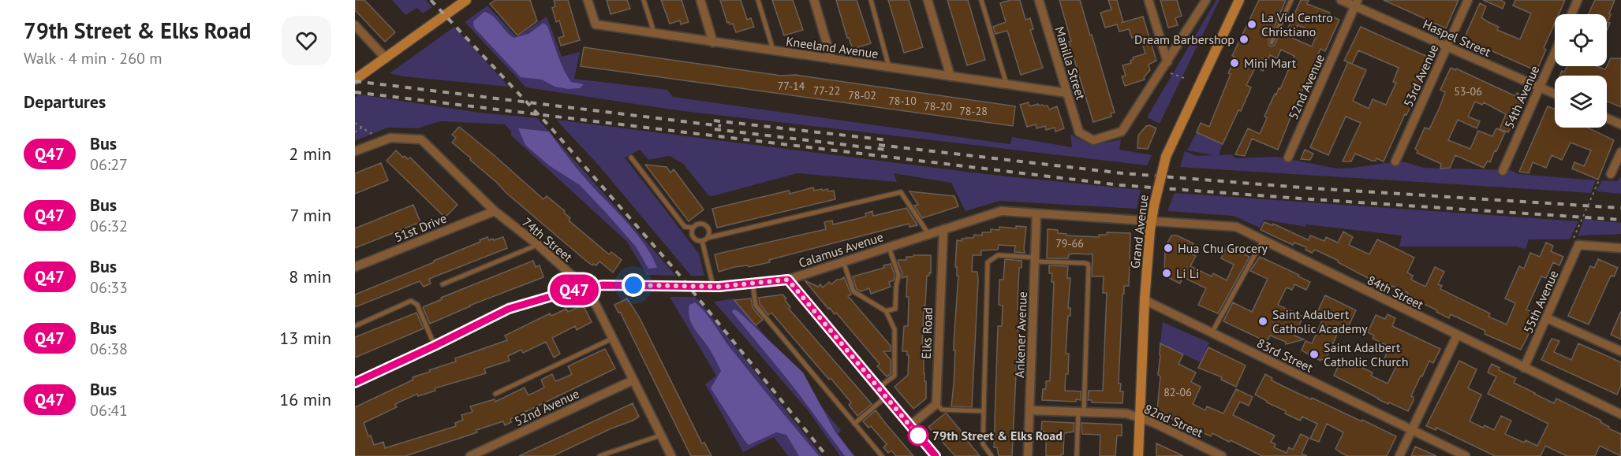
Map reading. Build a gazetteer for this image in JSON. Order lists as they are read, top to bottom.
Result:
{
  "streets": {
    "main road": ["Grand Avenue"],
    "street": [
      "Haspel Street",
      "Kneeland Avenue",
      "Manilla Street",
      "53rd Avenue",
      "52nd Avenue",
      "54th Avenue",
      "51st Drive",
      "74th Street",
      "Calamus Avenue",
      "84th Street",
      "55th Avenue",
      "Elks Road",
      "Ankener Avenue",
      "83rd Street",
      "82nd Street"
    ]
  },
  "crossings": [
    ["Haspel Street", "53rd Avenue"],
    ["Haspel Street", "52nd Avenue"],
    ["Haspel Street", "54th Avenue"],
    ["Kneeland Avenue", "Manilla Street"],
    ["52nd Avenue", "74th Street"],
    ["51st Drive", "74th Street"],
    ["Grand Avenue", "Calamus Avenue"],
    ["Grand Avenue", "84th Street"],
    ["Grand Avenue", "83rd Street"],
    ["Grand Avenue", "82nd Street"],
    ["74th Street", "Calamus Avenue"],
    ["Calamus Avenue", "84th Street"],
    ["Calamus Avenue", "Elks Road"],
    ["Calamus Avenue", "Ankener Avenue"],
    ["84th Street", "55th Avenue"],
    ["Ankener Avenue", "82nd Street"]
  ],
  "places": [
    "La Vid Centro Christiano",
    "Dream Barbershop",
    "Mini Mart",
    "Hua Chu Grocery",
    "Li Li",
    "Saint Adalbert Catholic Academy",
    "Saint Adalbert Catholic Church",
    "79th Street & Elks Road"
  ],
  "lines": ["bus line Q47"],
  "house_numbers": [
    "77-14",
    "77-22",
    "53-06",
    "78-02",
    "78-10",
    "78-20",
    "78-28",
    "79-66",
    "82-06"
  ],
  "page": {
    "heading": [
      ["79th Street & Elks Road", "Walk · 4 min · 260 m"],
      "Departures"
    ],
    "on_map": "Q47",
    "list": [
      {
        "mark": "Q47",
        "name": "Bus",
        "note": "06:27",
        "value": "2 min"
      },
      {
        "mark": "Q47",
        "name": "Bus",
        "note": "06:32",
        "value": "7 min"
      },
      {
        "mark": "Q47",
        "name": "Bus",
        "note": "06:33",
        "value": "8 min"
      },
      {
        "mark": "Q47",
        "name": "Bus",
        "note": "06:38",
        "value": "13 min"
      },
      {
        "mark": "Q47",
        "name": "Bus",
        "note": "06:41",
        "value": "16 min"
      }
    ]
  }
}
